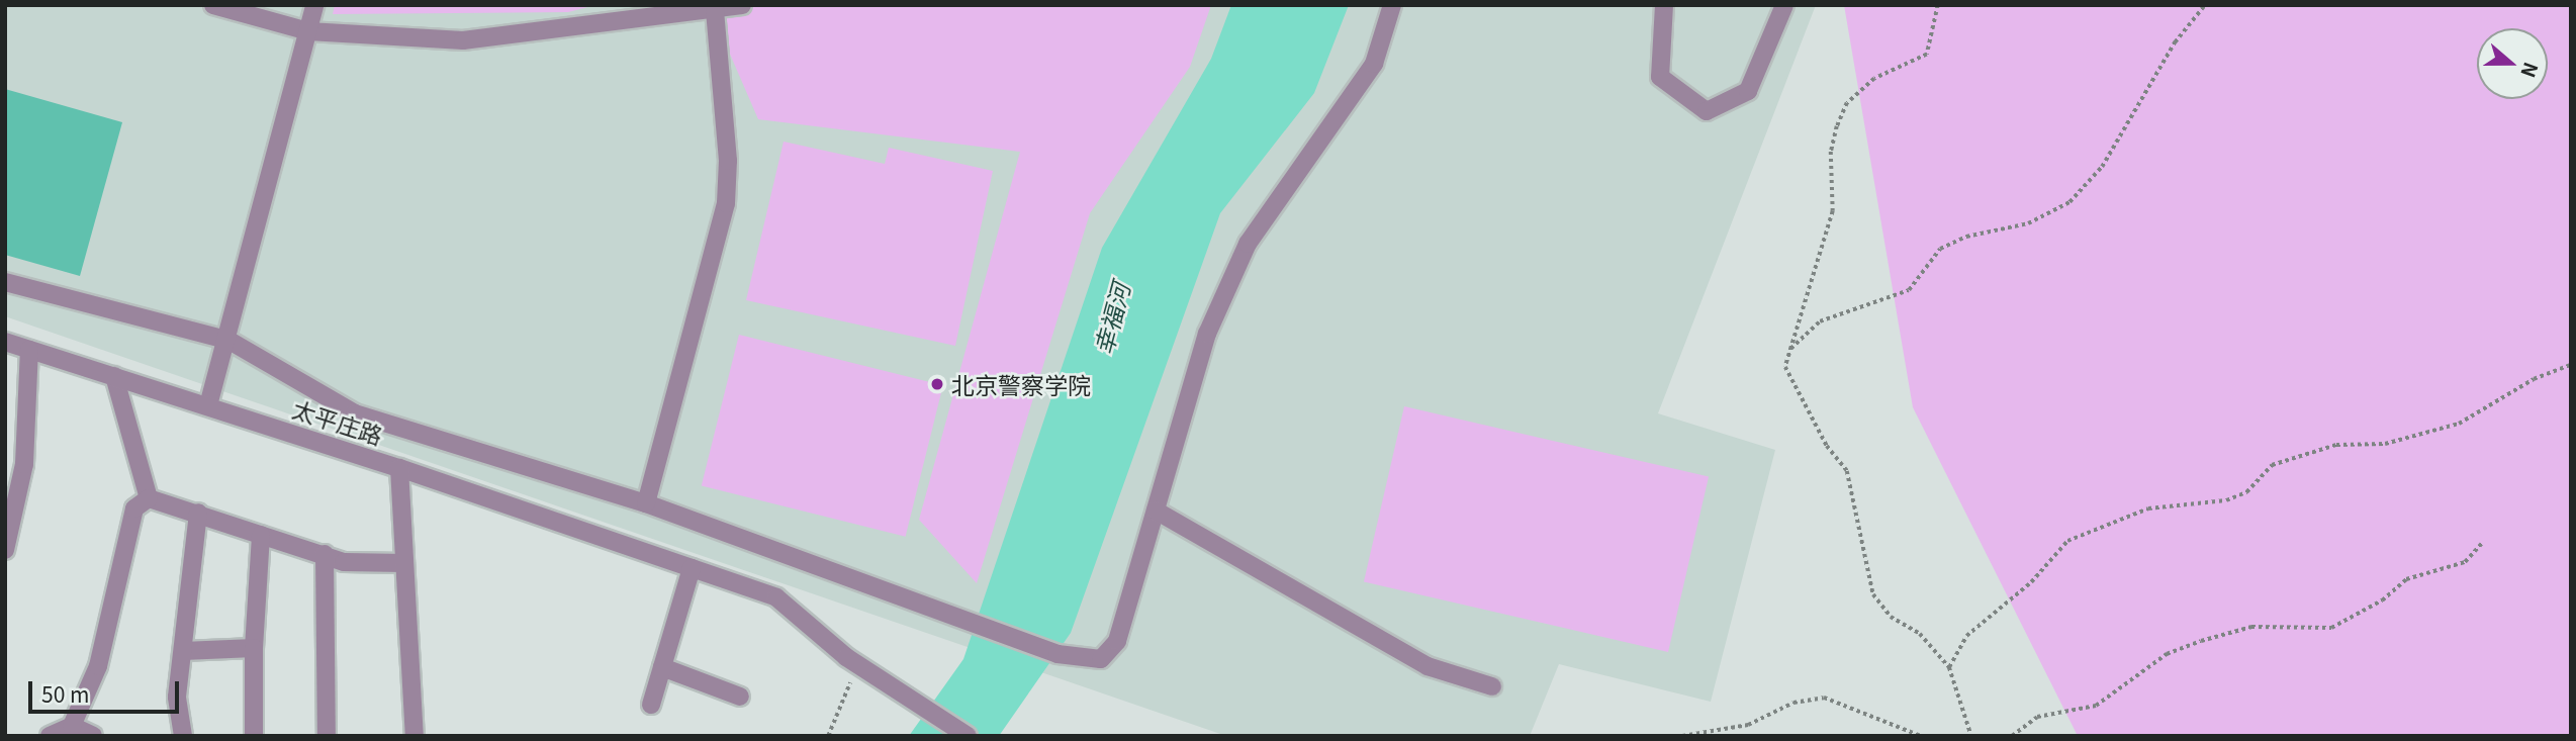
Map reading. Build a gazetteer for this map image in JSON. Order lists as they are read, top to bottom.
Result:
{
  "streets": {
    "street": ["太平庄路"]
  },
  "water": ["幸福河"],
  "places": ["北京警察学院"],
  "scale_bar": "50 m",
  "north": "right"
}
